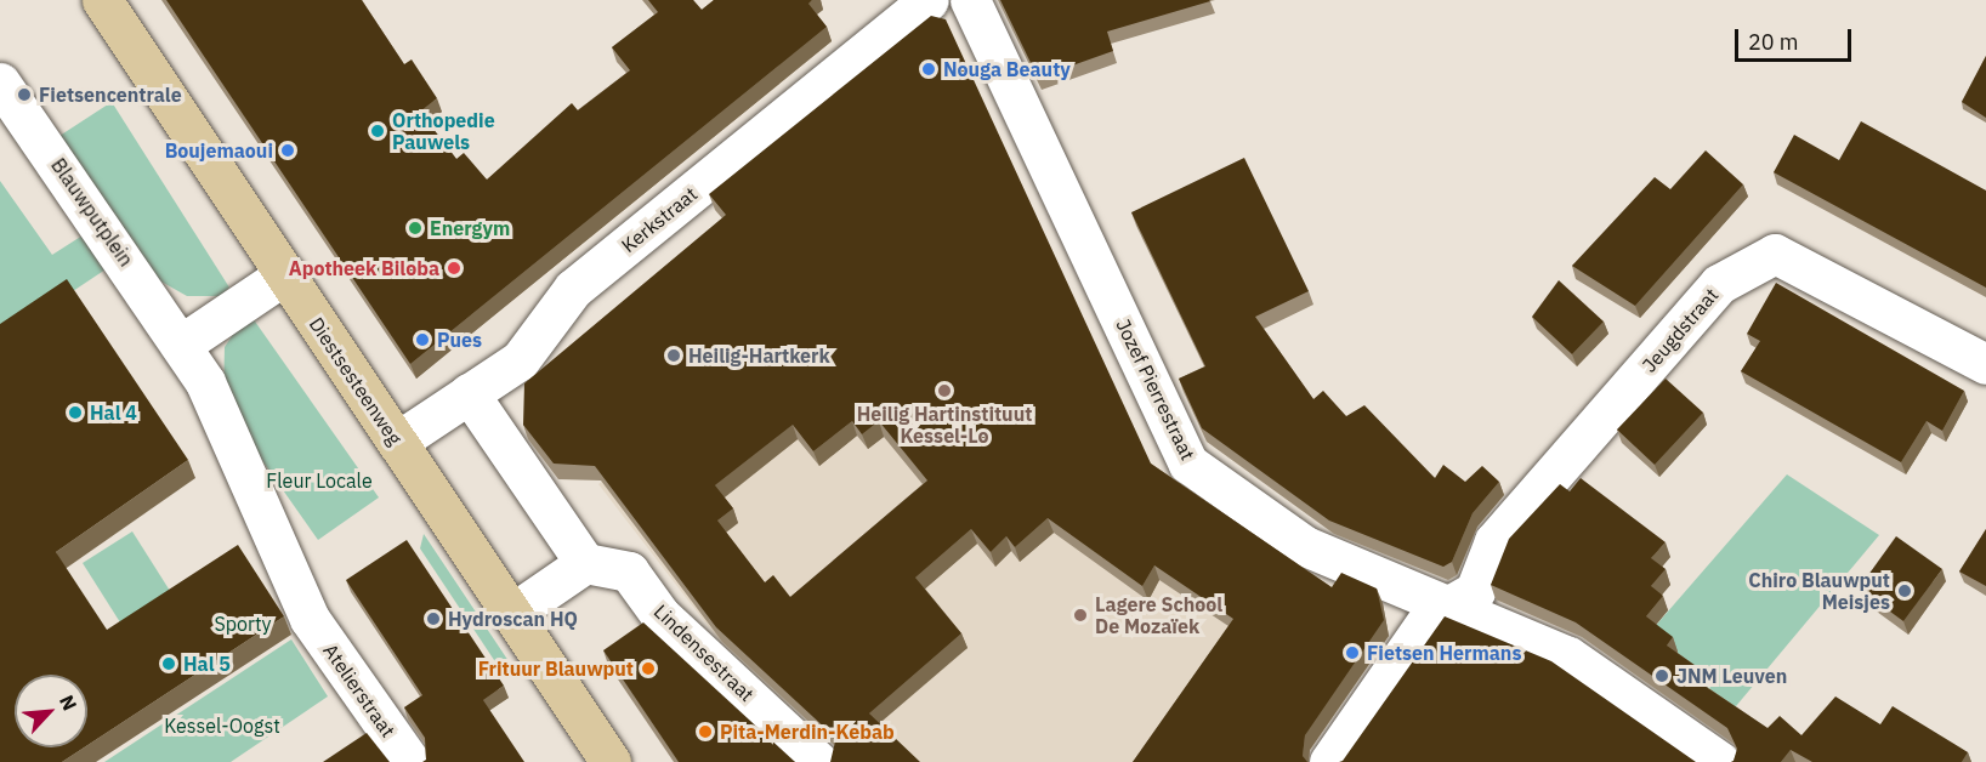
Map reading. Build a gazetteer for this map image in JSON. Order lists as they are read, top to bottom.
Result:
{
  "streets": {
    "main road": ["Diestsesteenweg"],
    "street": [
      "Blauwputplein",
      "Kerkstraat",
      "Jeugdstraat",
      "Jozef Pierrestraat",
      "Lindensestraat",
      "Atelierstraat"
    ]
  },
  "crossings": [
    ["Blauwputplein", "Atelierstraat"],
    ["Kerkstraat", "Diestsesteenweg"],
    ["Jeugdstraat", "Jozef Pierrestraat"]
  ],
  "parks": ["Fleur Locale", "Sporty", "Kessel-Oogst"],
  "places": [
    "Nouga Beauty",
    "Fietsencentrale",
    "Orthopedie Pauwels",
    "Boujemaoui",
    "Energym",
    "Apotheek Biloba",
    "Pues",
    "Heilig-Hartkerk",
    "Heilig Hartinstituut Kessel-Lo",
    "Hal 4",
    "Chiro Blauwput Meisjes",
    "Lagere School De Mozaïek",
    "Hydroscan HQ",
    "Fietsen Hermans",
    "Hal 5",
    "Frituur Blauwput",
    "JNM Leuven",
    "Pita-Merdin-Kebab"
  ],
  "scale_bar": "20 m",
  "north": "top right"
}
